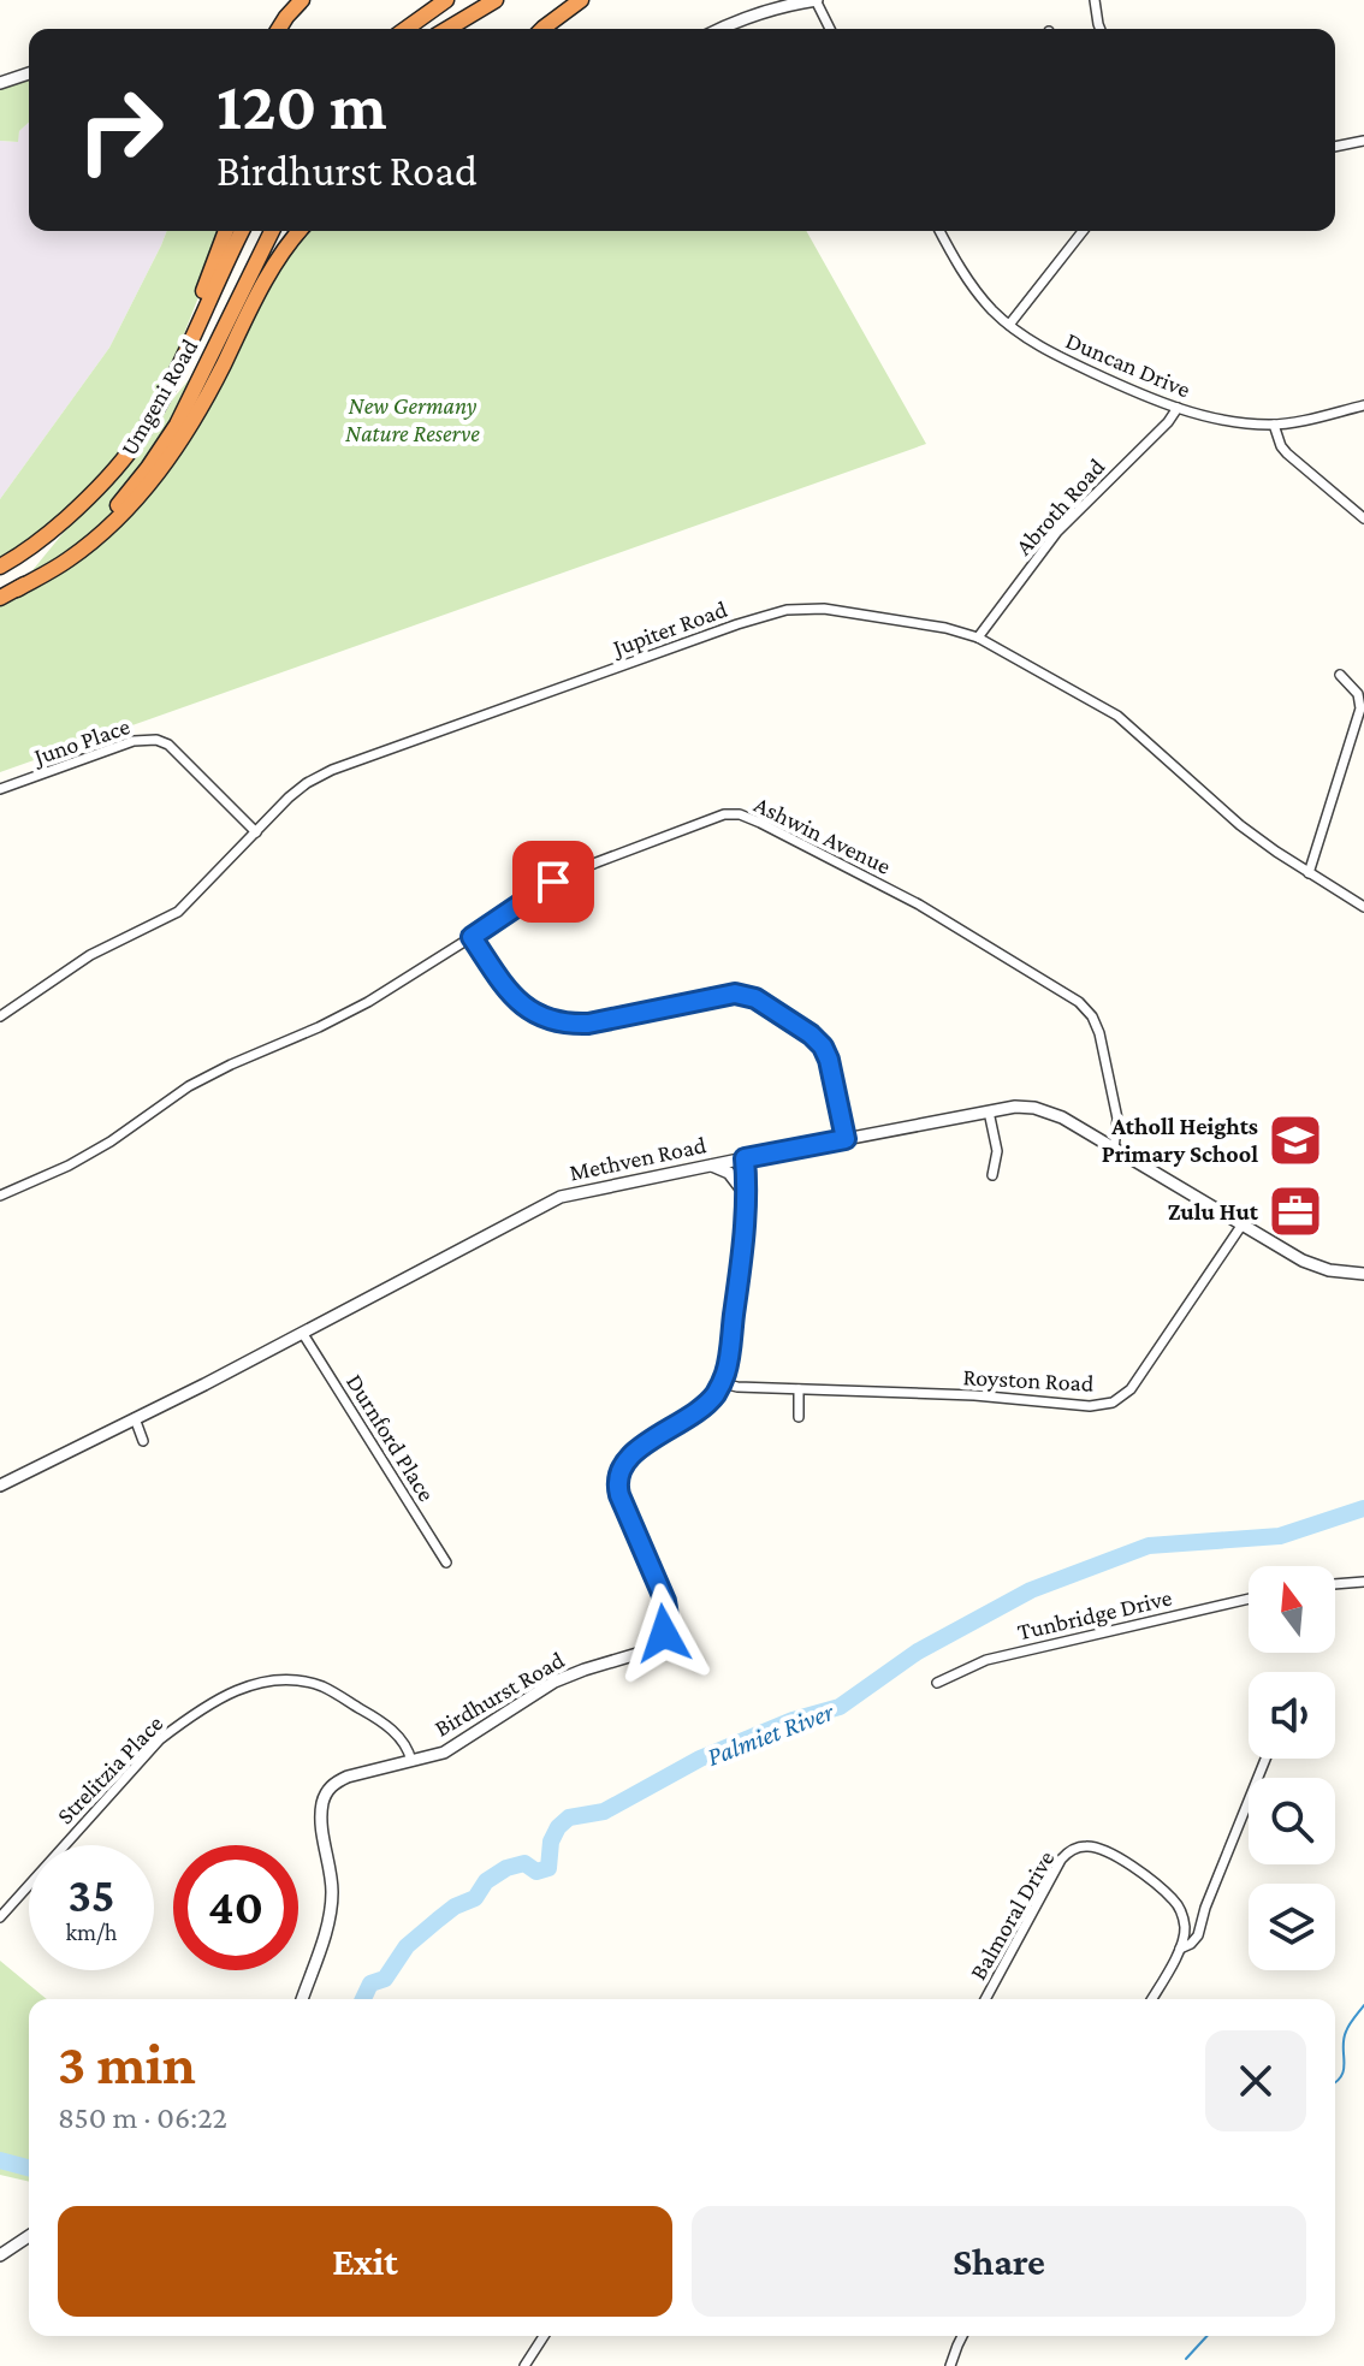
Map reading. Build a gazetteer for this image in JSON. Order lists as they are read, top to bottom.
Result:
{
  "streets": {
    "highway": ["Umgeni Road"],
    "street": [
      "Duncan Drive",
      "Abroth Road",
      "Jupiter Road",
      "Juno Place",
      "Ashwin Avenue",
      "Methven Road",
      "Royston Road",
      "Durnford Place",
      "Tunbridge Drive",
      "Birdhurst Road",
      "Strelitzia Place",
      "Balmoral Drive"
    ]
  },
  "crossings": [
    ["Duncan Drive", "Abroth Road"],
    ["Abroth Road", "Jupiter Road"],
    ["Jupiter Road", "Juno Place"],
    ["Ashwin Avenue", "Methven Road"],
    ["Methven Road", "Royston Road"],
    ["Methven Road", "Durnford Place"],
    ["Royston Road", "Birdhurst Road"],
    ["Birdhurst Road", "Strelitzia Place"]
  ],
  "water": ["Palmiet River"],
  "parks": ["New Germany Nature Reserve"],
  "places": {
    "school or university": ["Atholl Heights Primary School"],
    "office": ["Zulu Hut"]
  },
  "north": "top",
  "page": {
    "turn": ["120 m", "Birdhurst Road"],
    "speed": "35 km/h",
    "limit": "40",
    "heading": ["3 min", "850 m · 06:22"],
    "buttons": ["Exit", "Share"]
  }
}
